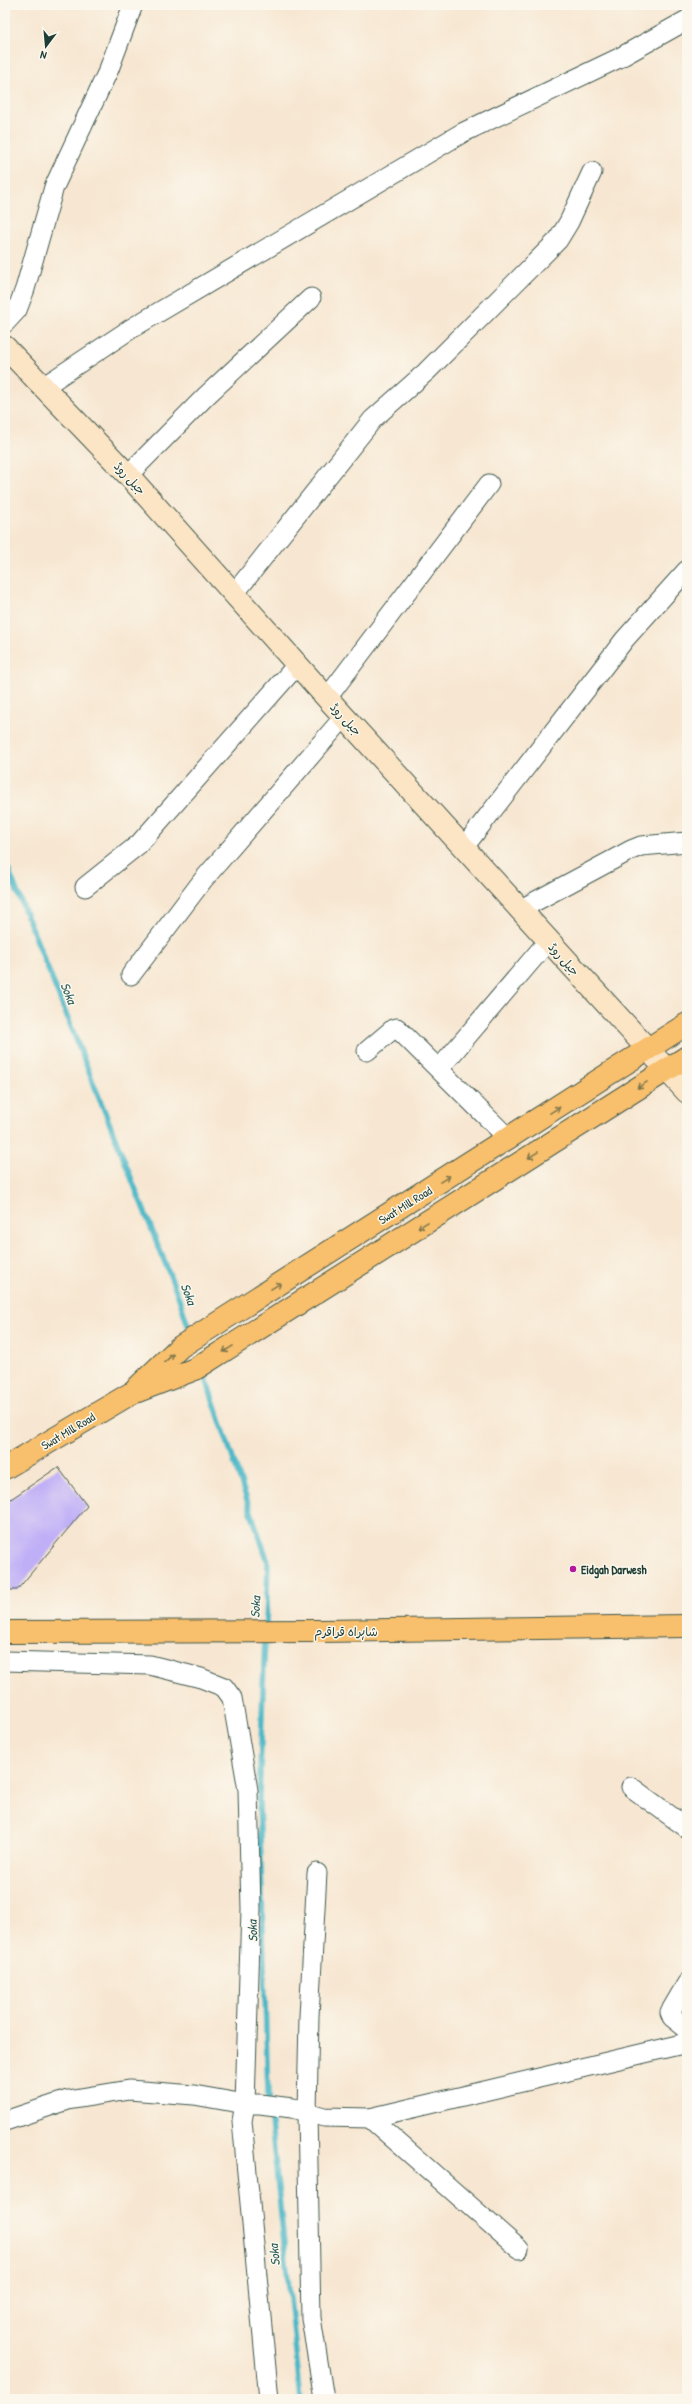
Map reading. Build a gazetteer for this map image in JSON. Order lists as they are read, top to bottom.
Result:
{
  "streets": {
    "main road": ["Swat Mill Road", "شاہراہ قراقرم"],
    "street": ["جیل روڈ"]
  },
  "crossings": [
    ["جیل روڈ", "Swat Mill Road"]
  ],
  "water": ["Soka"],
  "places": ["Eidgah Darwesh"],
  "north": "bottom"
}
